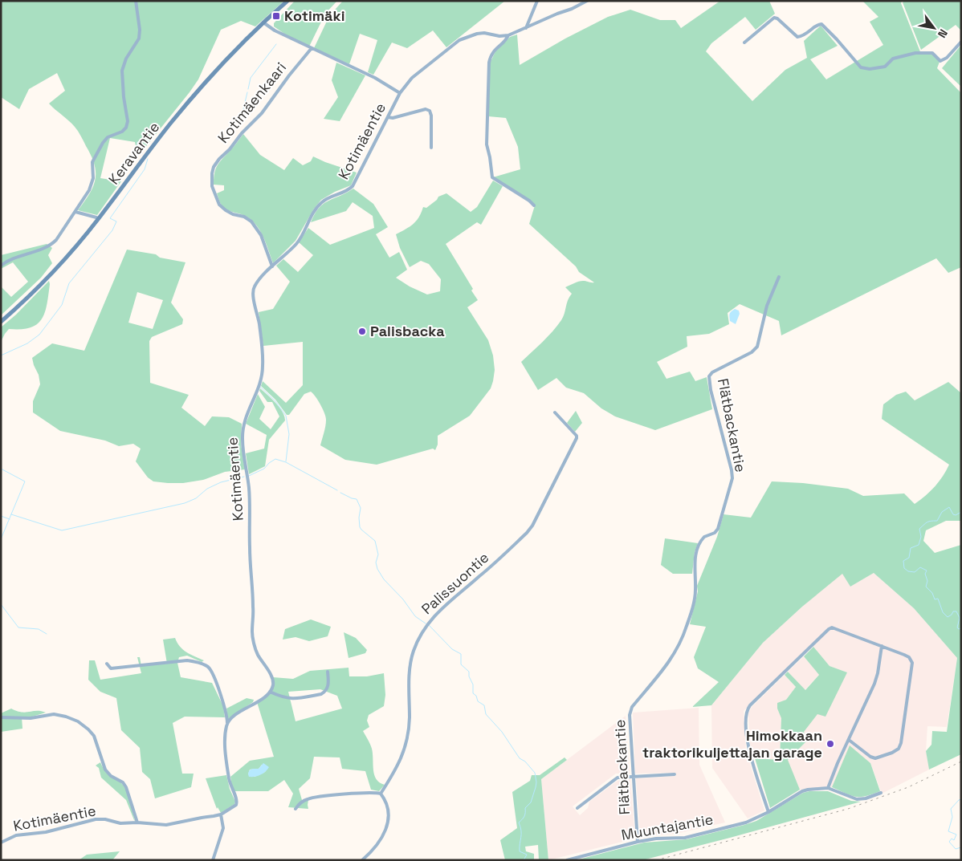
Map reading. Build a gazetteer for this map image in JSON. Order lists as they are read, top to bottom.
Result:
{
  "streets": {
    "main road": ["Keravantie"],
    "street": [
      "Kotimäenkaari",
      "Kotimäentie",
      "Flätbackantie",
      "Palissuontie",
      "Muuntajantie"
    ]
  },
  "crossings": [
    ["Kotimäenkaari", "Kotimäentie"],
    ["Kotimäentie", "Keravantie"],
    ["Flätbackantie", "Muuntajantie"]
  ],
  "places": {
    "transit": ["Kotimäki"],
    "other": ["Palisbacka", "Himokkaan traktorikuljettajan garage"]
  },
  "north": "bottom right"
}
